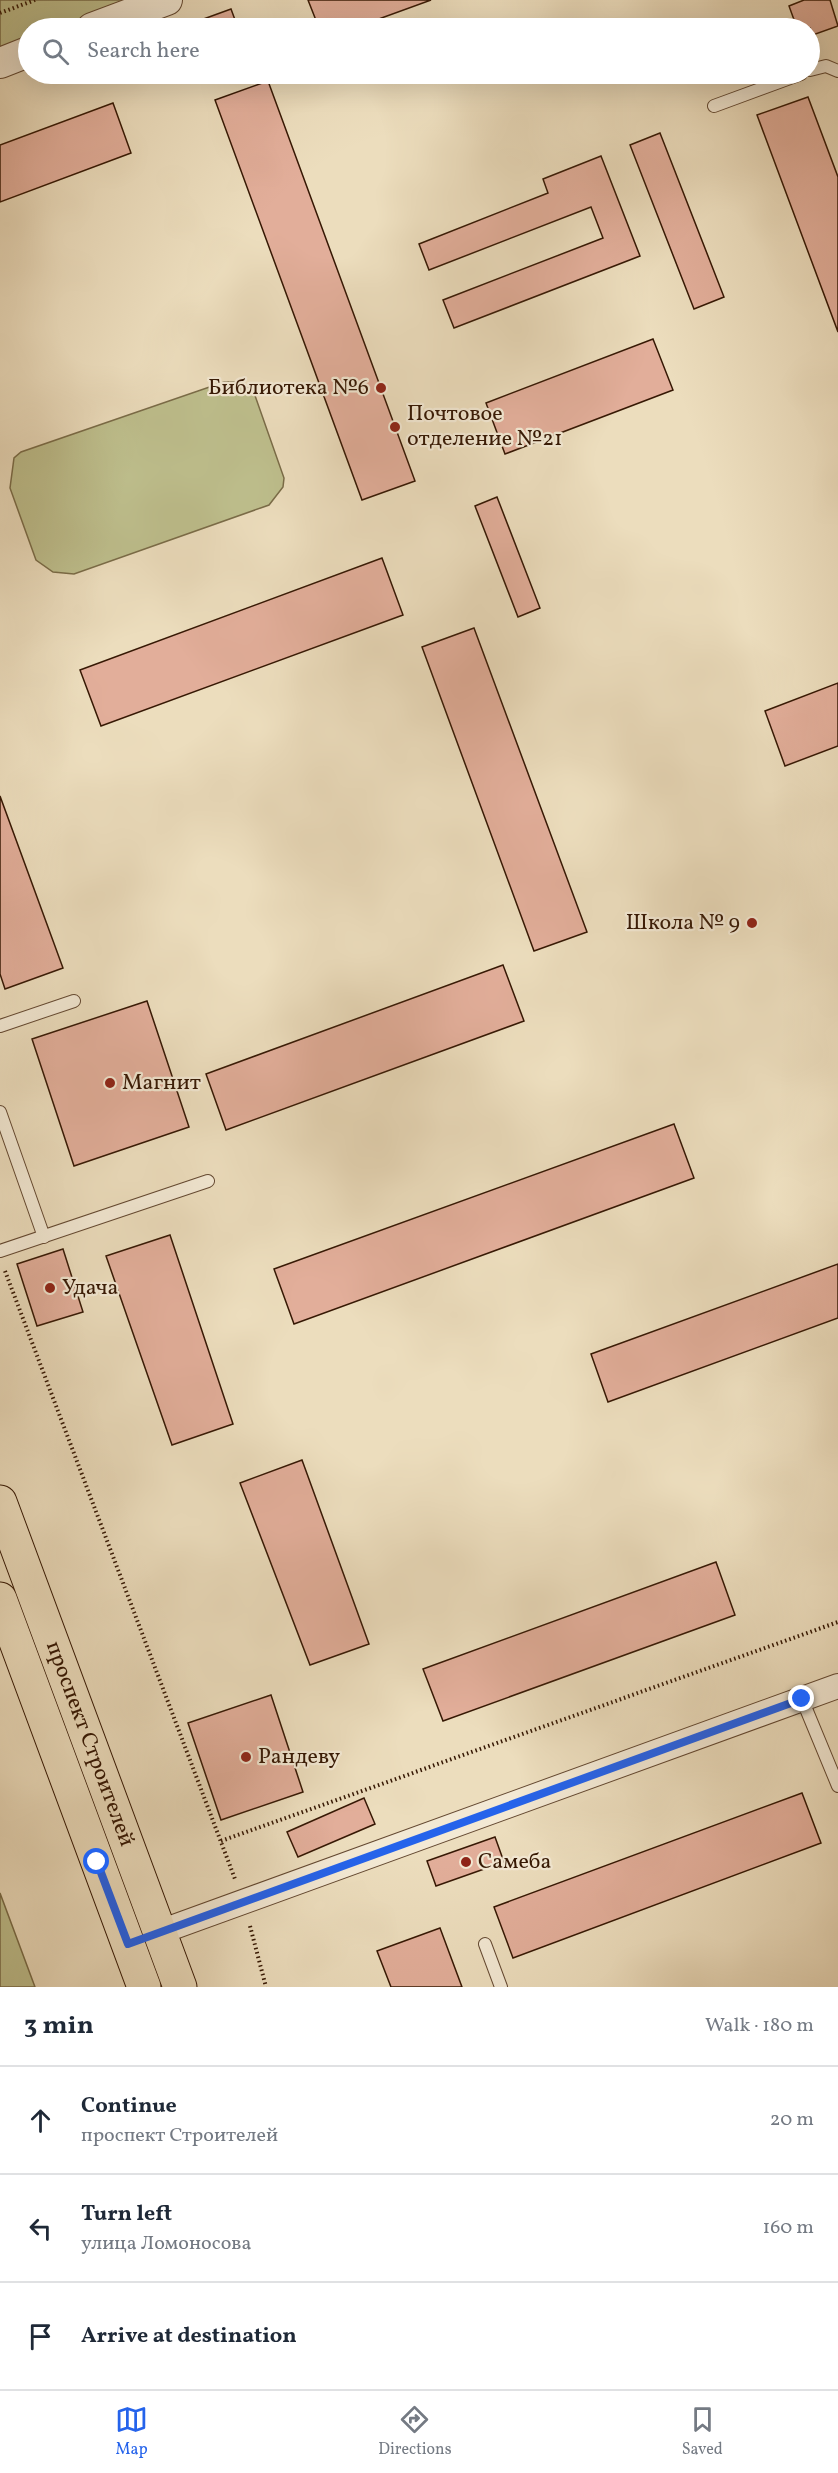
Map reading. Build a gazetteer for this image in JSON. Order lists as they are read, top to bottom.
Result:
{
  "streets": {
    "main road": ["проспект Строителей"]
  },
  "places": [
    "Библиотека №6",
    "Почтовое отделение №21",
    "Школа № 9",
    "Магнит",
    "Удача",
    "Рандеву",
    "Самеба"
  ],
  "page": {
    "search": "Search here",
    "heading": ["3 min", "Walk · 180 m"],
    "list": [
      ["Continue", "проспект Строителей", "20 m"],
      ["Turn left", "улица Ломоносова", "160 m"],
      "Arrive at destination"
    ],
    "nav": ["Map", "Directions", "Saved"]
  }
}
